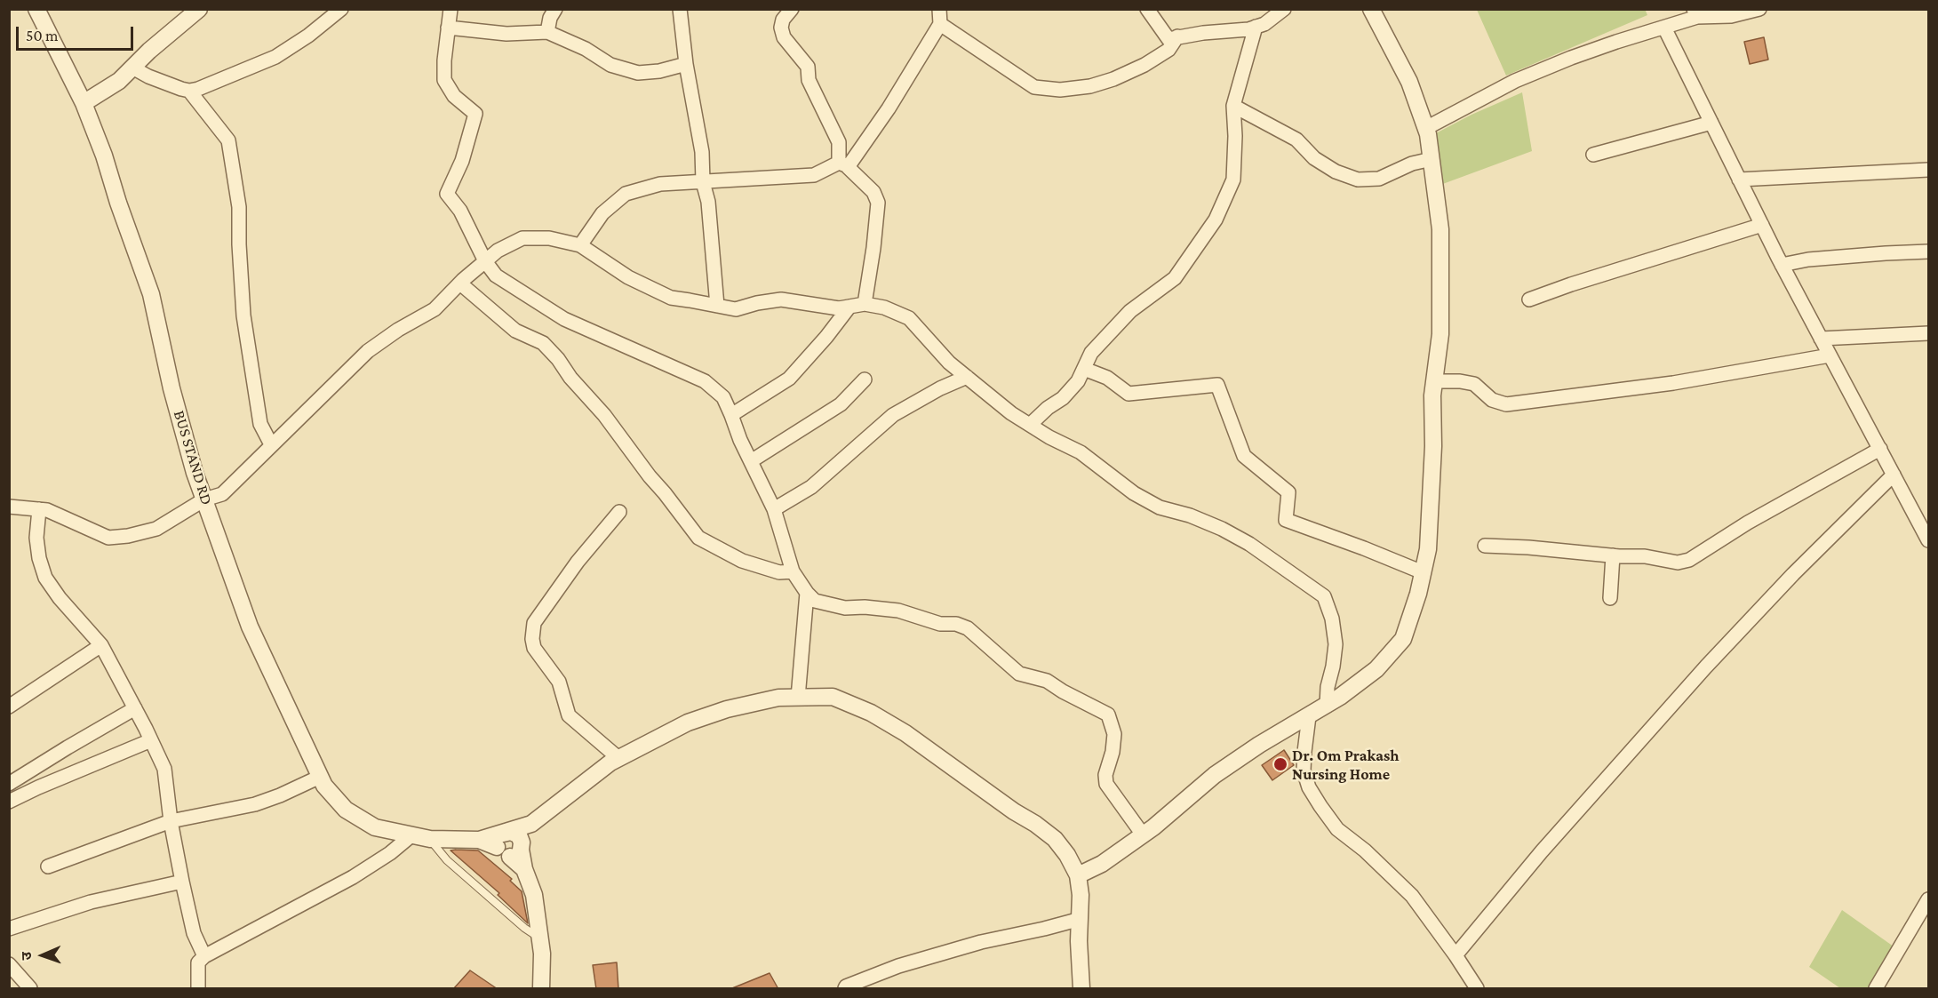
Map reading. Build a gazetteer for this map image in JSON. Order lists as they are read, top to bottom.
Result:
{
  "streets": {
    "street": ["BUS STAND RD"]
  },
  "places": ["Dr. Om Prakash Nursing Home"],
  "scale_bar": "50 m",
  "north": "left"
}
